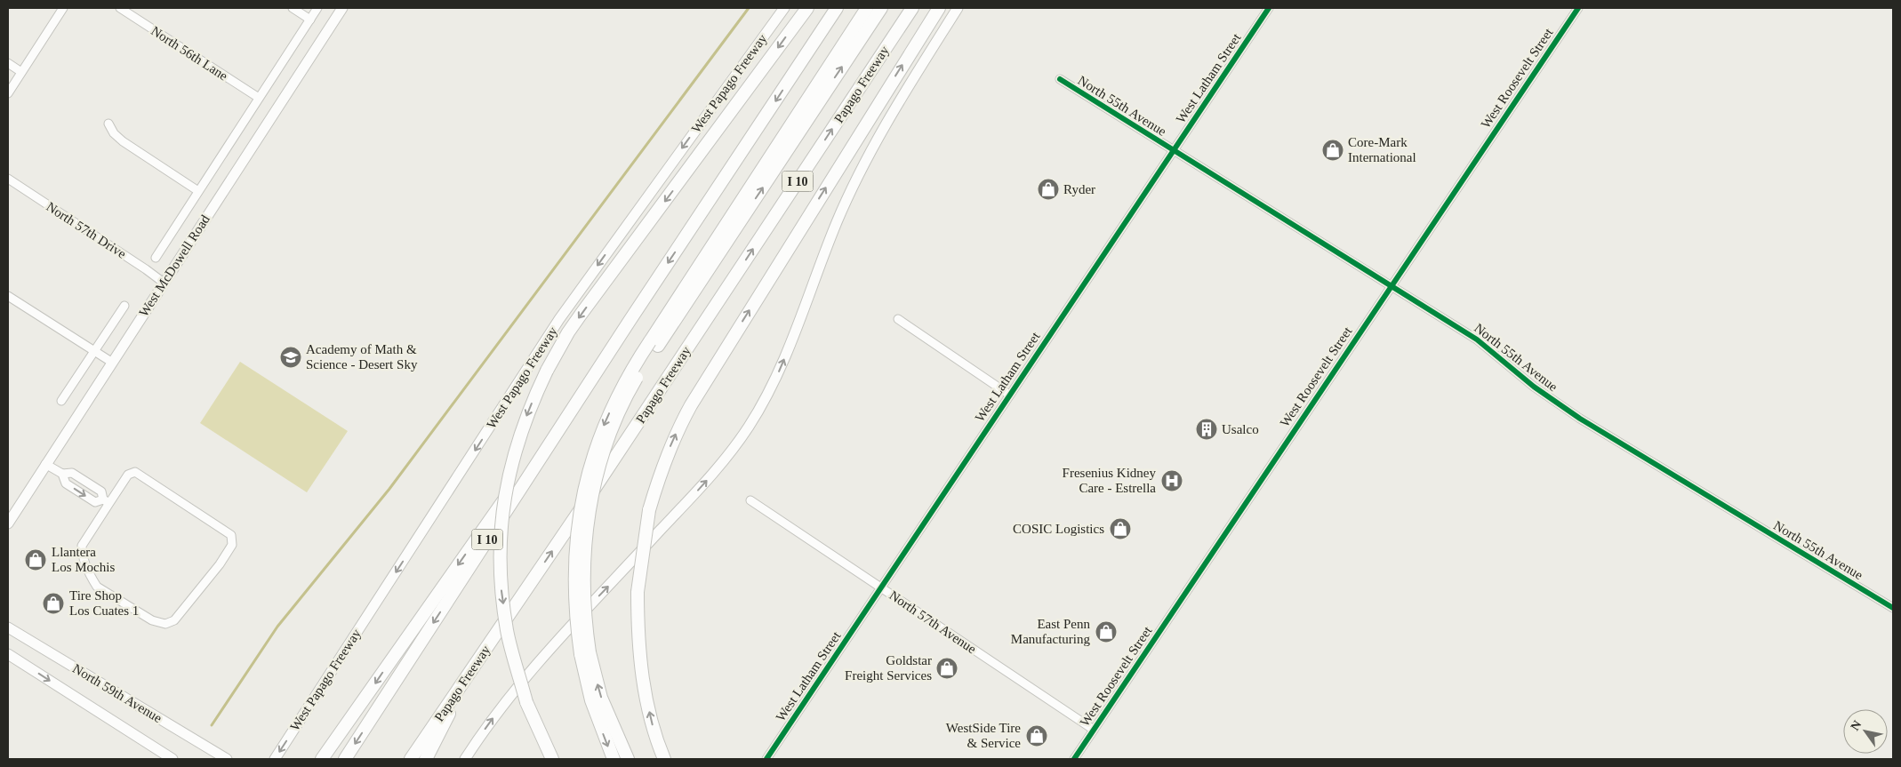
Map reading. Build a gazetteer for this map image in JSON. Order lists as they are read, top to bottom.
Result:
{
  "streets": {
    "highway": ["Papago Freeway", "I 10"],
    "main road": ["West Papago Freeway", "West McDowell Road", "North 59th Avenue"],
    "street": [
      "North 56th Lane",
      "West Latham Street",
      "West Roosevelt Street",
      "North 55th Avenue",
      "North 57th Drive",
      "North 57th Avenue"
    ]
  },
  "crossings": [
    ["North 56th Lane", "West McDowell Road"],
    ["West Latham Street", "North 55th Avenue"],
    ["West Latham Street", "North 57th Avenue"],
    ["West Roosevelt Street", "North 55th Avenue"],
    ["West Roosevelt Street", "North 57th Avenue"],
    ["North 57th Drive", "West McDowell Road"]
  ],
  "one_way": ["West Papago Freeway"],
  "places": {
    "shop": [
      "Core-Mark International",
      "Ryder",
      "COSIC Logistics",
      "Llantera Los Mochis",
      "Tire Shop Los Cuates 1",
      "East Penn Manufacturing",
      "Goldstar Freight Services",
      "WestSide Tire & Service"
    ],
    "school or university": ["Academy of Math & Science - Desert Sky"],
    "building": ["Usalco"],
    "hospital": ["Fresenius Kidney Care - Estrella"]
  },
  "north": "top left"
}
